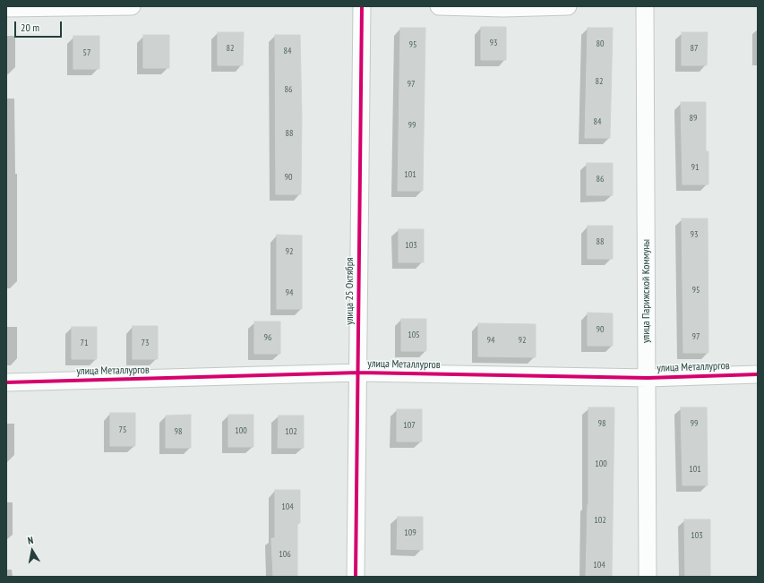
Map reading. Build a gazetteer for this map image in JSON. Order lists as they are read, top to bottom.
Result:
{
  "streets": {
    "street": ["улица 25 Октября", "улица Парижской Коммуны", "улица Металлургов"]
  },
  "crossings": [
    ["улица 25 Октября", "улица Металлургов"],
    ["улица Парижской Коммуны", "улица Металлургов"]
  ],
  "house_numbers": [
    "93",
    "80",
    "95",
    "82",
    "87",
    "84",
    "57",
    "82",
    "97",
    "86",
    "89",
    "84",
    "99",
    "88",
    "91",
    "101",
    "90",
    "86",
    "93",
    "88",
    "103",
    "92",
    "95",
    "94",
    "90",
    "105",
    "97",
    "96",
    "94",
    "92",
    "71",
    "73",
    "98",
    "99",
    "107",
    "75",
    "100",
    "98",
    "102",
    "100",
    "101",
    "104",
    "102",
    "109",
    "103",
    "106",
    "104"
  ],
  "scale_bar": "20 m",
  "north": "top"
}
